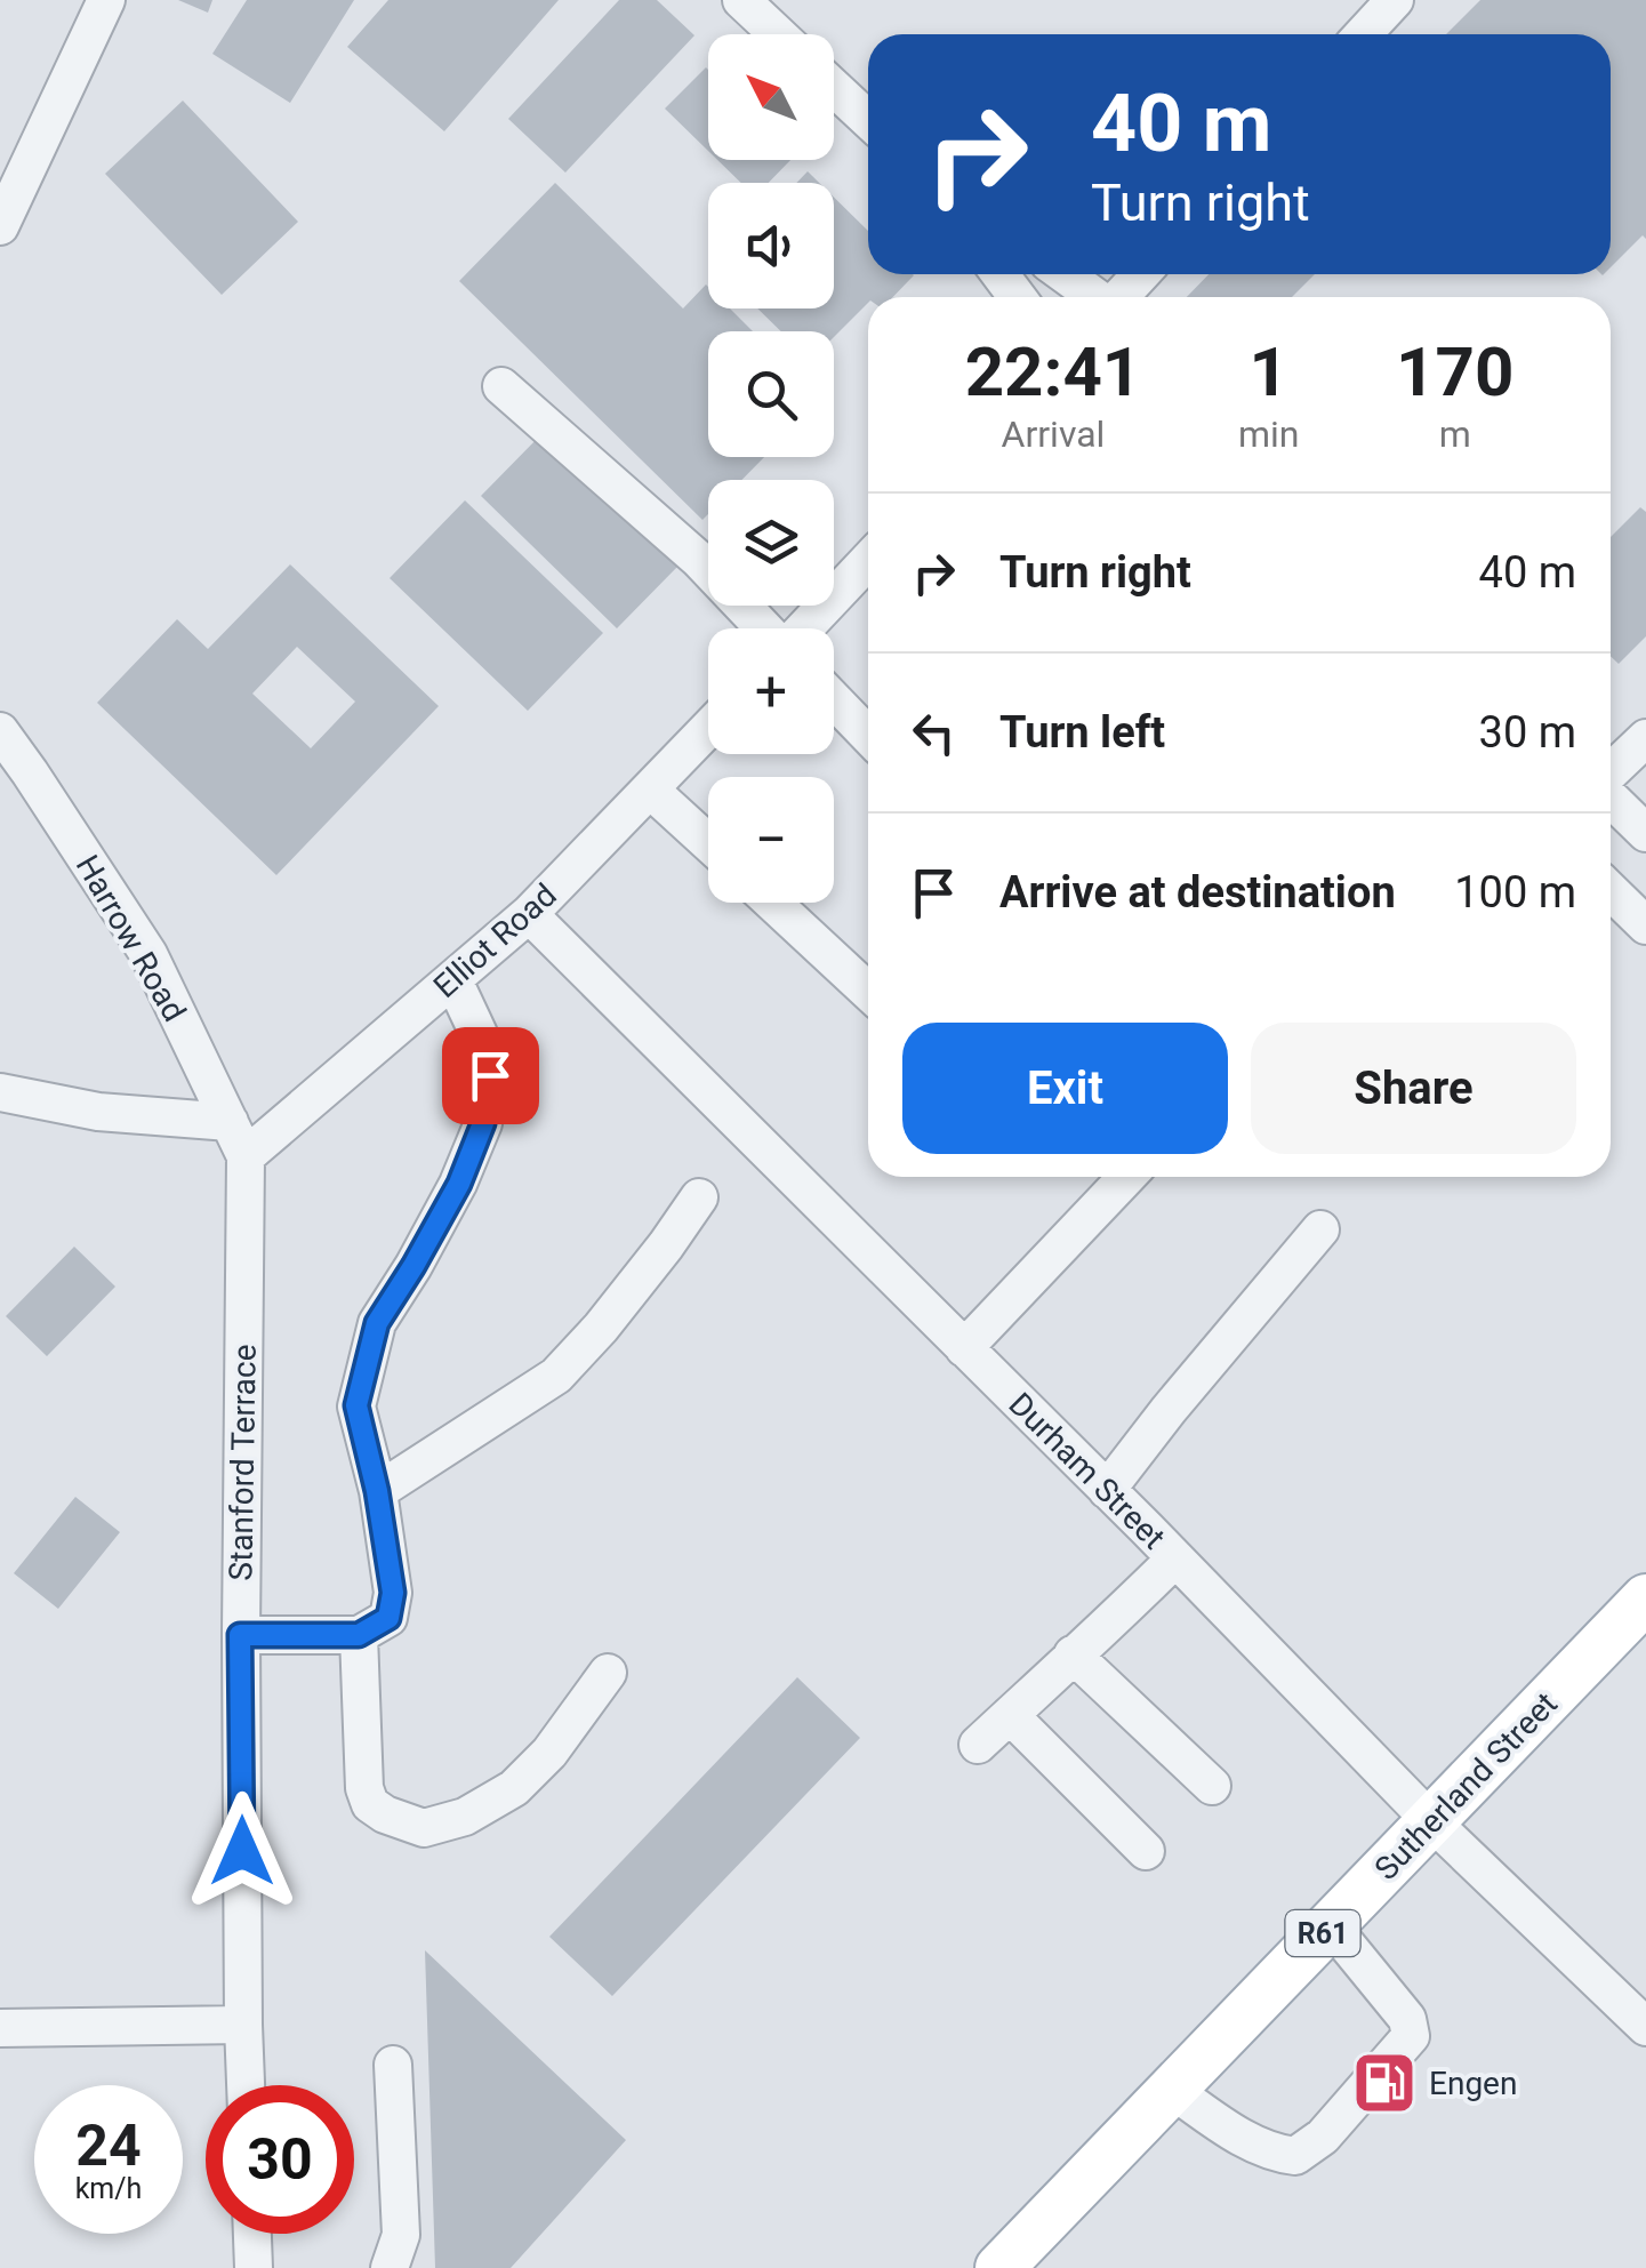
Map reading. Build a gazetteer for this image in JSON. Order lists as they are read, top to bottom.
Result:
{
  "streets": {
    "main road": ["Sutherland Street", "R61"],
    "street": [
      "Harrow Road",
      "Elliot Road",
      "Stanford Terrace",
      "Durham Street"
    ]
  },
  "crossings": [
    ["Harrow Road", "Elliot Road"],
    ["Harrow Road", "Stanford Terrace"],
    ["Elliot Road", "Stanford Terrace"],
    ["Elliot Road", "Durham Street"],
    ["Durham Street", "Sutherland Street"]
  ],
  "places": {
    "fuel station": ["Engen"]
  },
  "north": "top left",
  "page": {
    "map_buttons": ["+", "−"],
    "turn": ["40 m", "Turn right"],
    "eta": [
      "22:41",
      "Arrival",
      "1",
      "min",
      "170",
      "m"
    ],
    "list": [
      {
        "name": "Turn right",
        "value": "40 m"
      },
      {
        "name": "Turn left",
        "value": "30 m"
      },
      {
        "name": "Arrive at destination",
        "value": "100 m"
      }
    ],
    "buttons": ["Exit", "Share"],
    "speed": "24 km/h",
    "limit": "30"
  }
}
